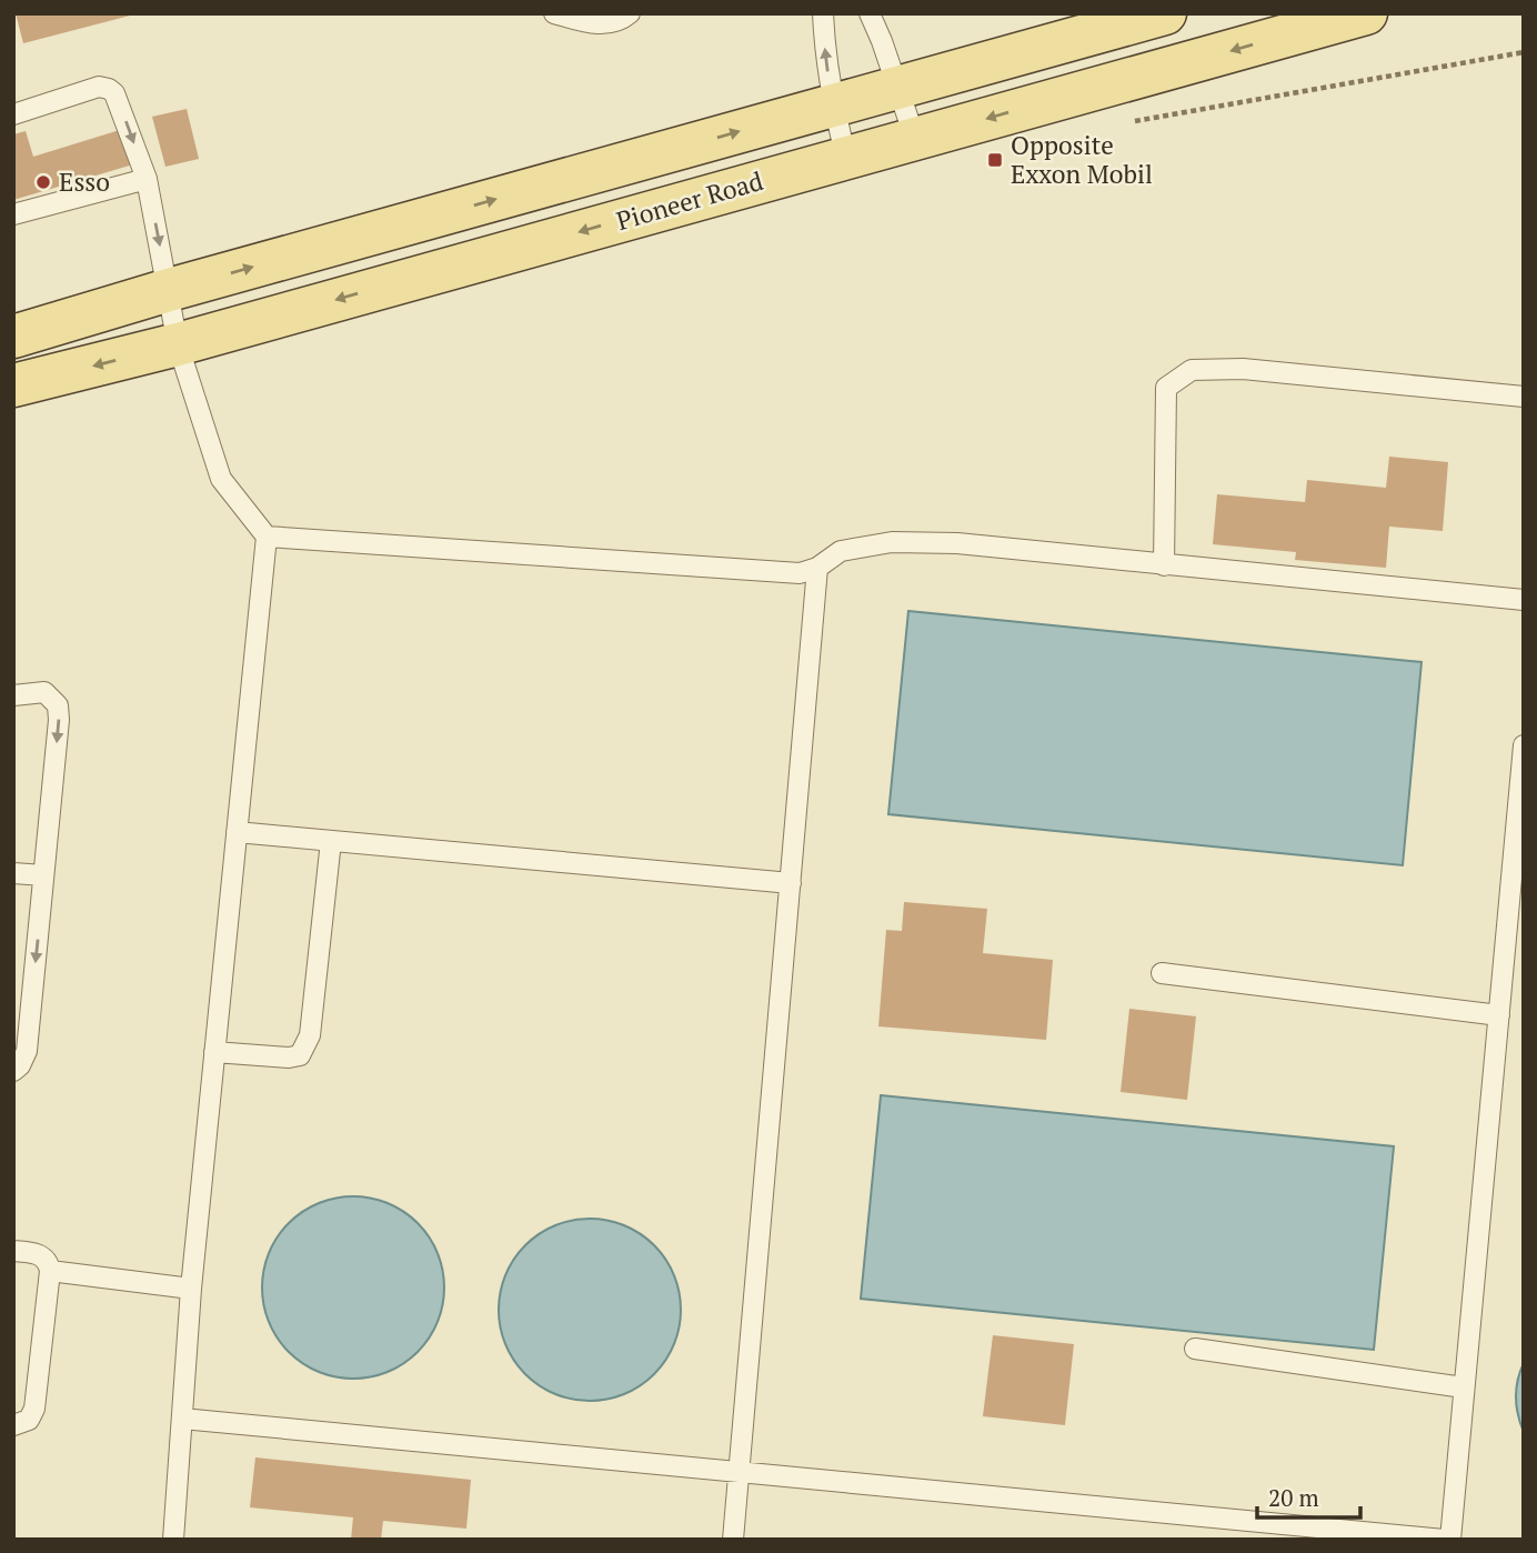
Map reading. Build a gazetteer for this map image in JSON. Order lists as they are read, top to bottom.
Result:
{
  "streets": {
    "main road": ["Pioneer Road"]
  },
  "places": {
    "transit": ["Opposite Exxon Mobil"],
    "other": ["Esso"]
  },
  "scale_bar": "20 m"
}
